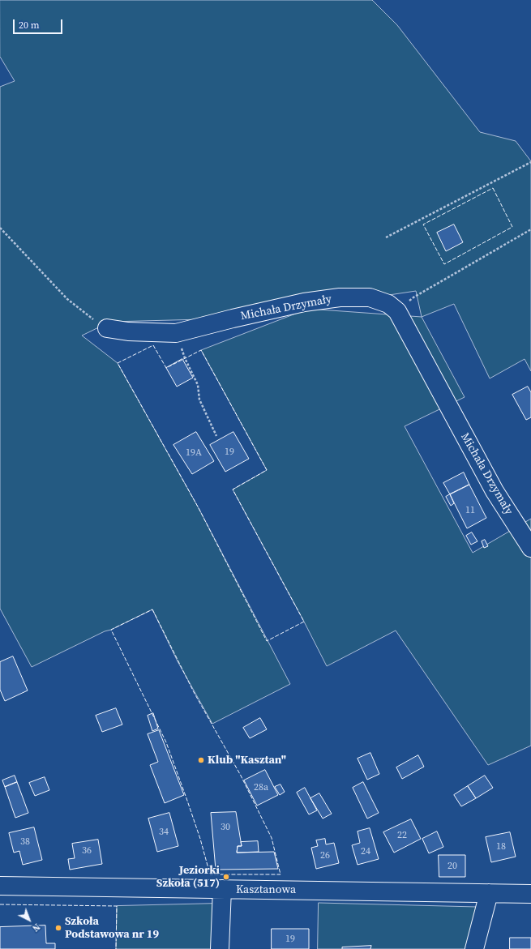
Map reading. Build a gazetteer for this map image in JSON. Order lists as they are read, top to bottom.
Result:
{
  "streets": {
    "street": ["Michała Drzymały", "Kasztanowa"]
  },
  "places": ["Klub \"Kasztan\"", "Jeziorki Szkoła (517)", "Szkoła Podstawowa nr 19"],
  "house_numbers": [
    "19",
    "19A",
    "11",
    "28a",
    "30",
    "34",
    "22",
    "38",
    "18",
    "36",
    "24",
    "26",
    "20",
    "19"
  ],
  "scale_bar": "20 m",
  "north": "bottom right"
}
